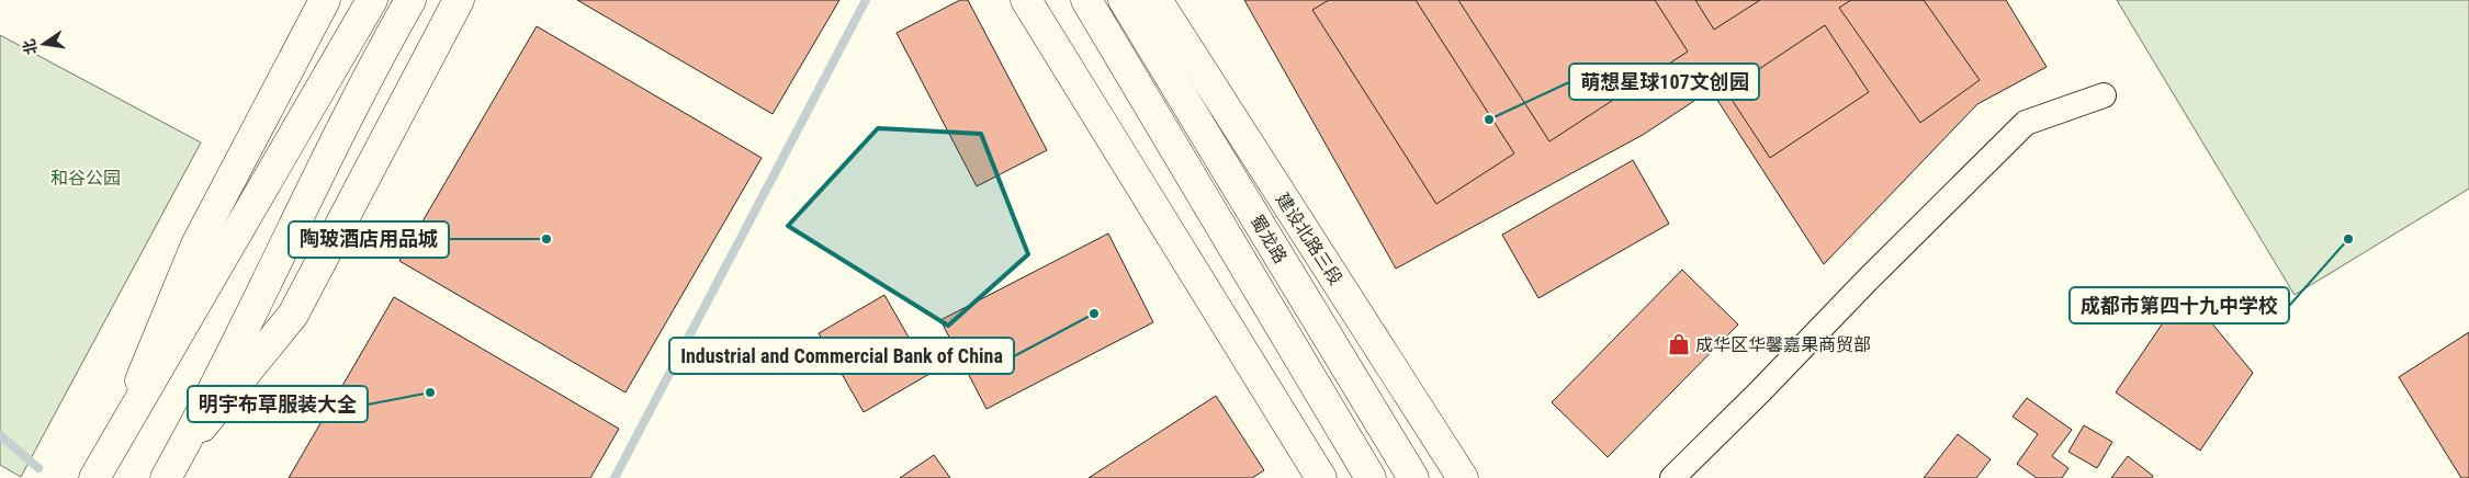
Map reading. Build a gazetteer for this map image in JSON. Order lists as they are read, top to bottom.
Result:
{
  "streets": {
    "main road": ["蜀龙路", "建设北路三段"]
  },
  "parks": ["和谷公园"],
  "places": {
    "other": [
      "萌想星球107文创园",
      "陶玻酒店用品城",
      "成都市第四十九中学校",
      "Industrial and Commercial Bank of China",
      "明宇布草服装大全"
    ],
    "shop": ["成华区华馨嘉果商贸部"]
  },
  "north": "left"
}
